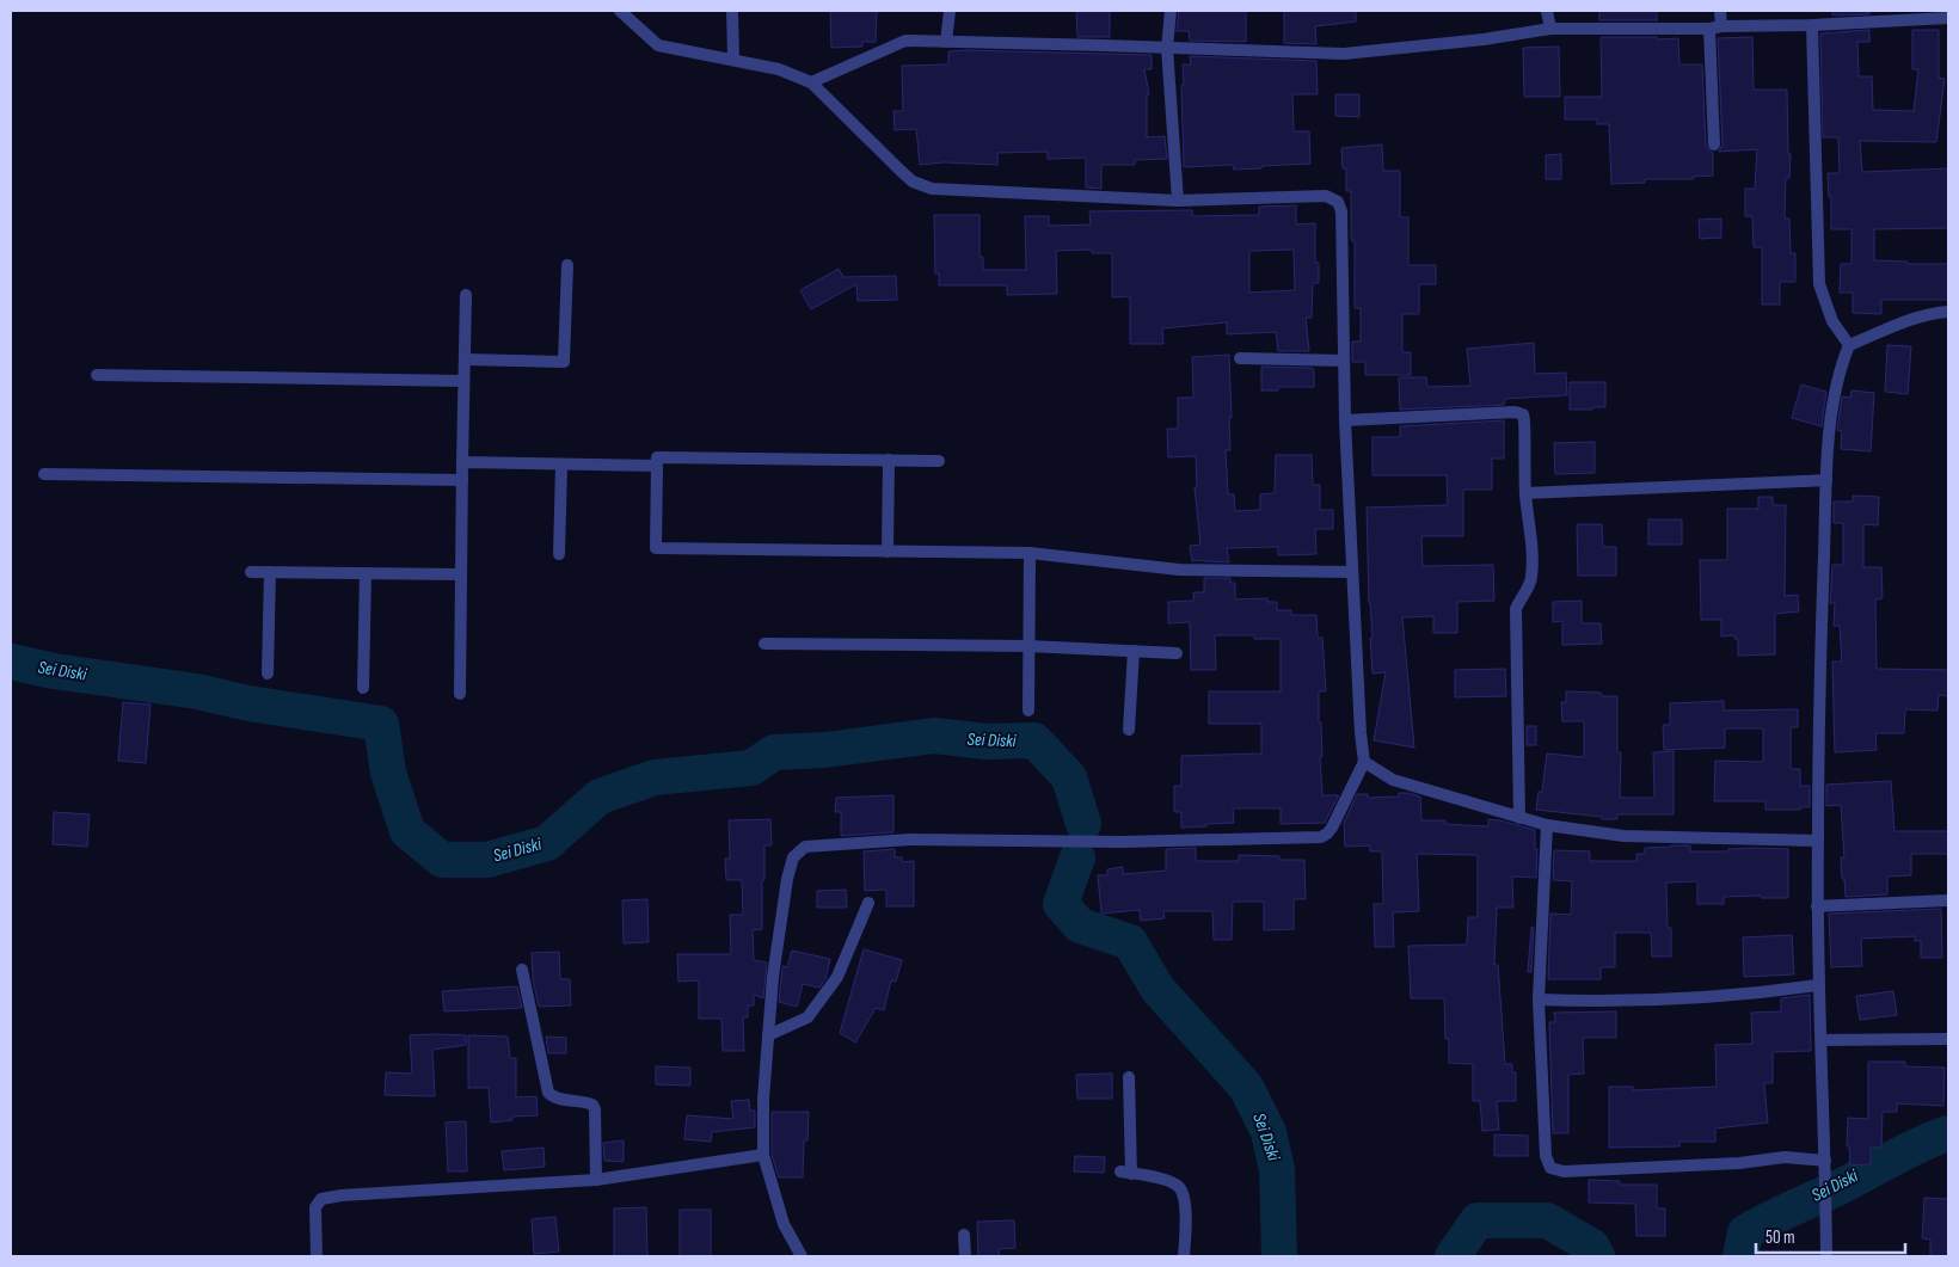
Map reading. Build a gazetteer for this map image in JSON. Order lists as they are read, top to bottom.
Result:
{
  "water": ["Sei Diski"],
  "scale_bar": "50 m"
}
